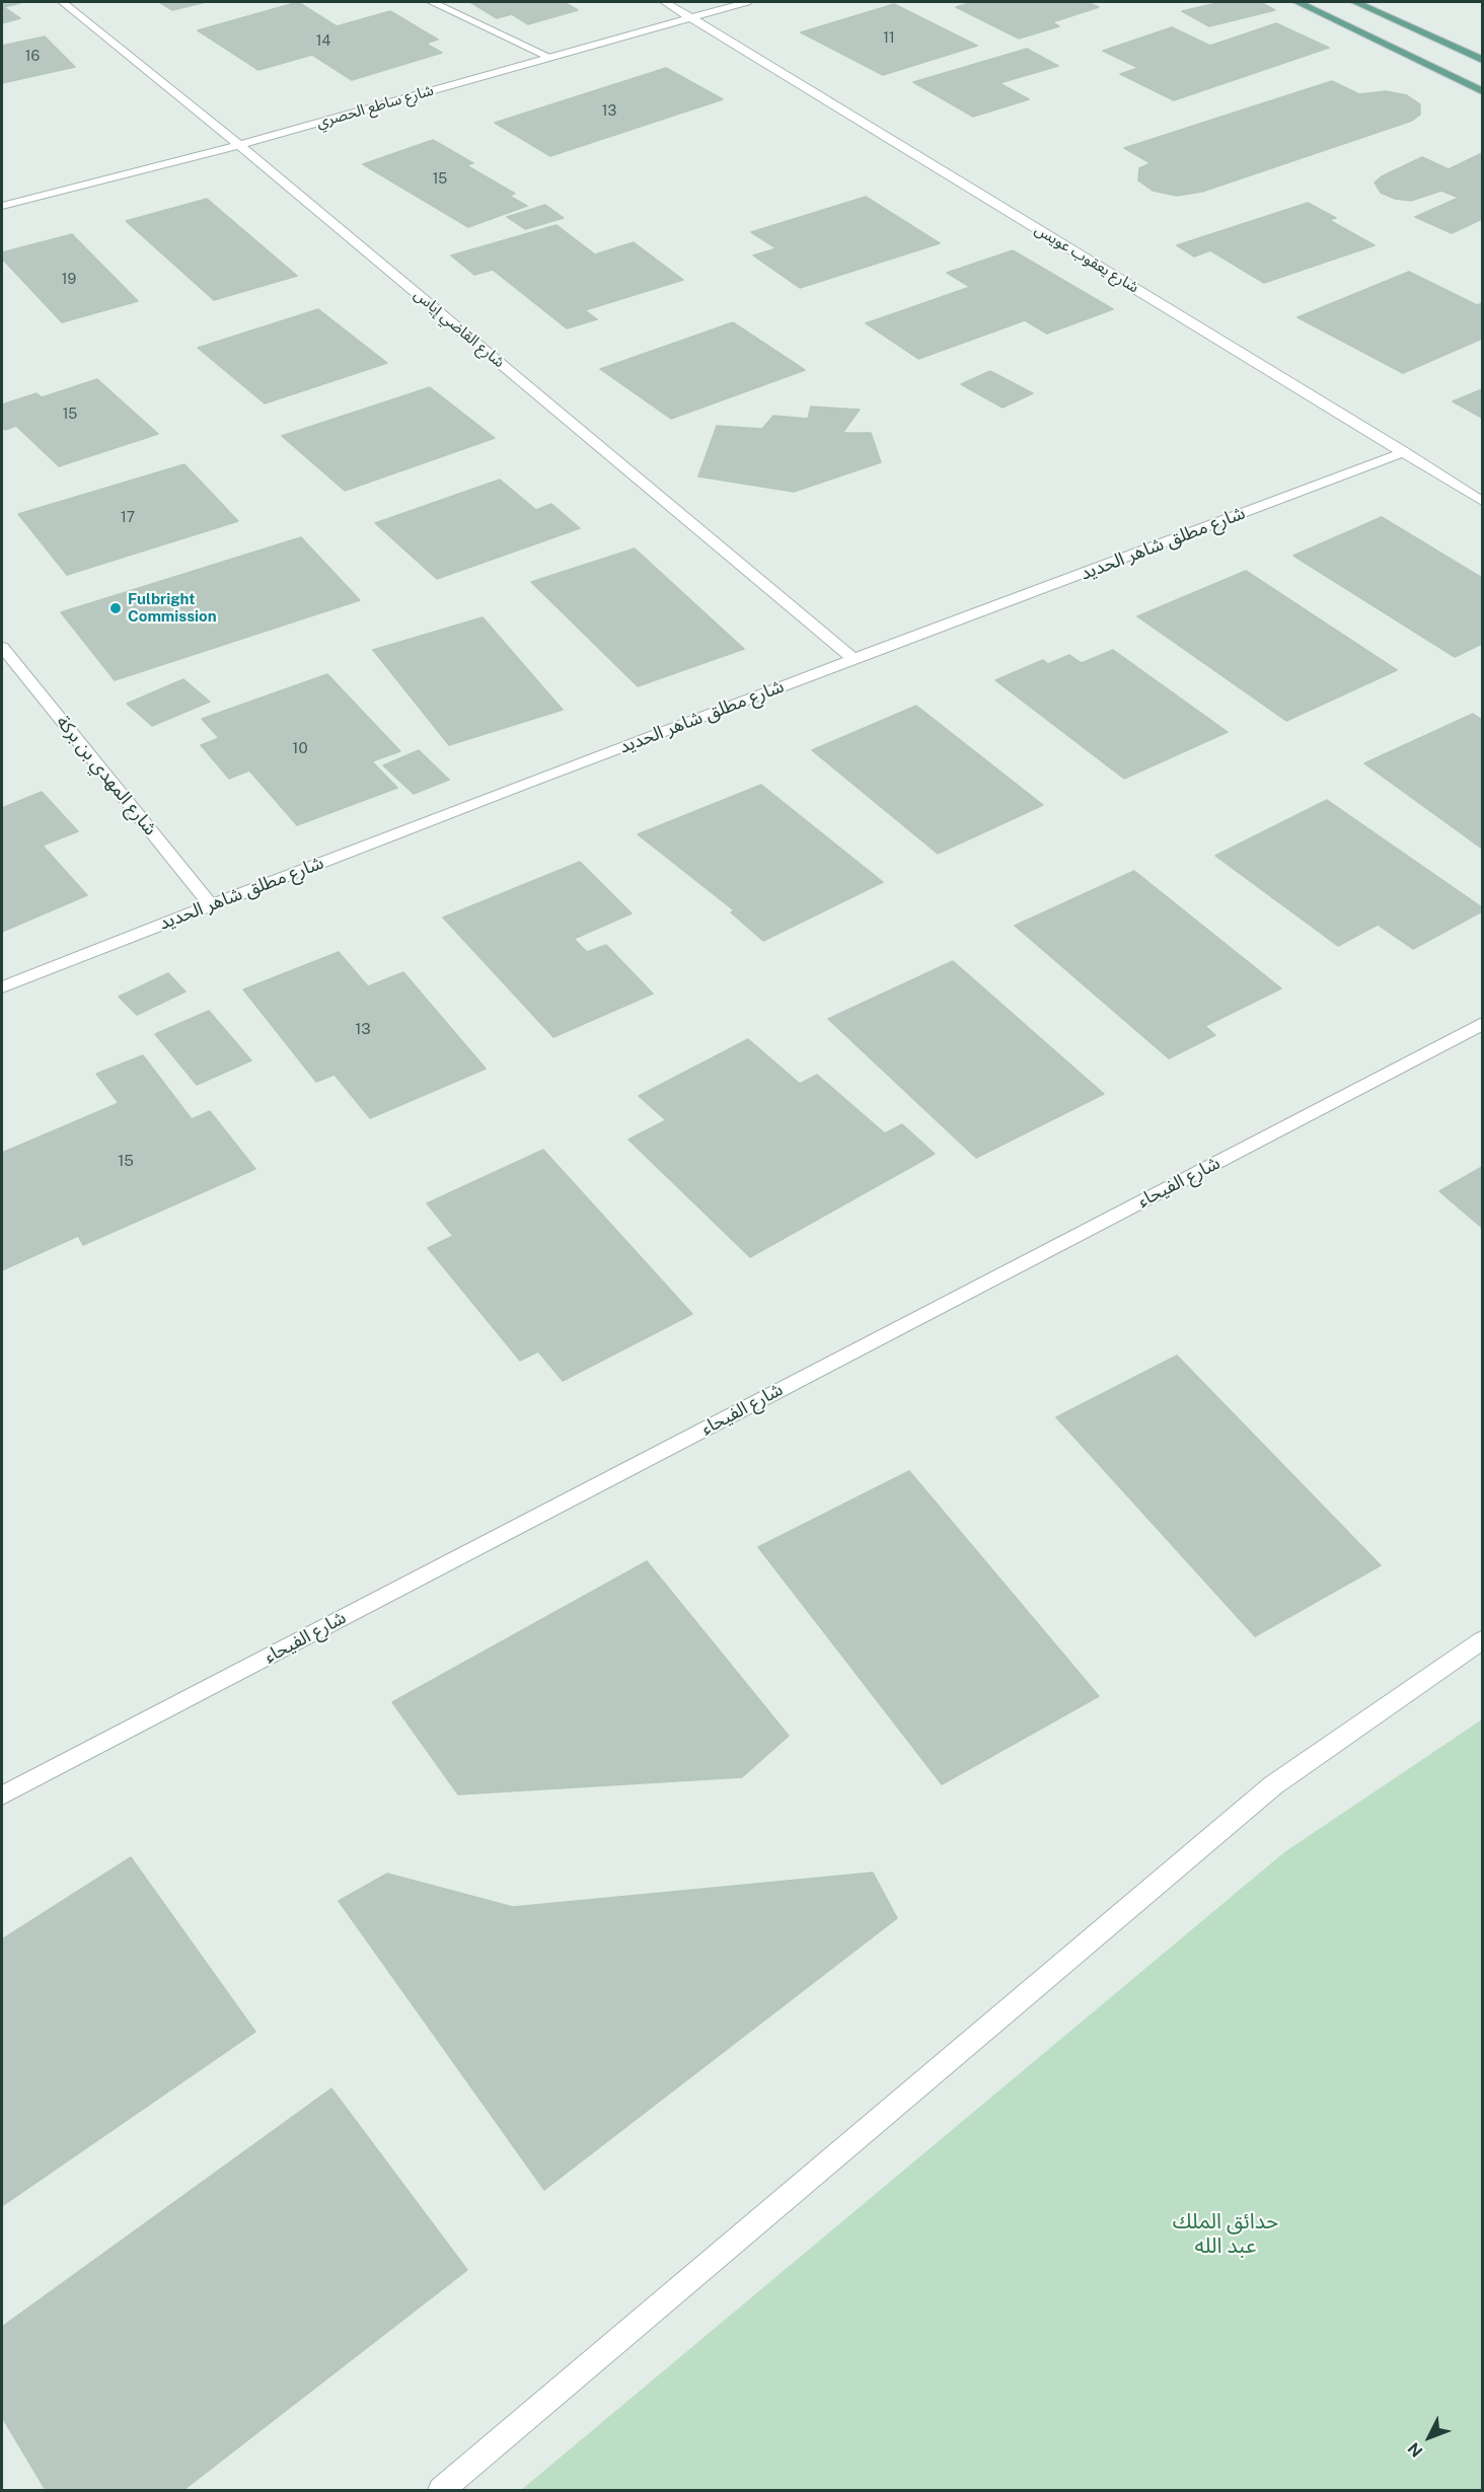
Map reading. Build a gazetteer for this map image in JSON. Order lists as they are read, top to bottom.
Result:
{
  "streets": {
    "street": [
      "شارع ساطع الحصري",
      "شارع يعقوب عويس",
      "شارع القاضي إياس",
      "شارع مطلق شاهر الحديد",
      "شارع المهدي بن بركة",
      "شارع الفيحاء"
    ]
  },
  "crossings": [
    ["شارع ساطع الحصري", "شارع يعقوب عويس"],
    ["شارع ساطع الحصري", "شارع القاضي إياس"],
    ["شارع يعقوب عويس", "شارع مطلق شاهر الحديد"],
    ["شارع القاضي إياس", "شارع مطلق شاهر الحديد"],
    ["شارع مطلق شاهر الحديد", "شارع المهدي بن بركة"]
  ],
  "parks": ["حدائق الملك عبد الله"],
  "places": ["Fulbright Commission"],
  "house_numbers": [
    "11",
    "14",
    "16",
    "13",
    "15",
    "19",
    "15",
    "17",
    "10",
    "13",
    "15"
  ],
  "north": "bottom left"
}
